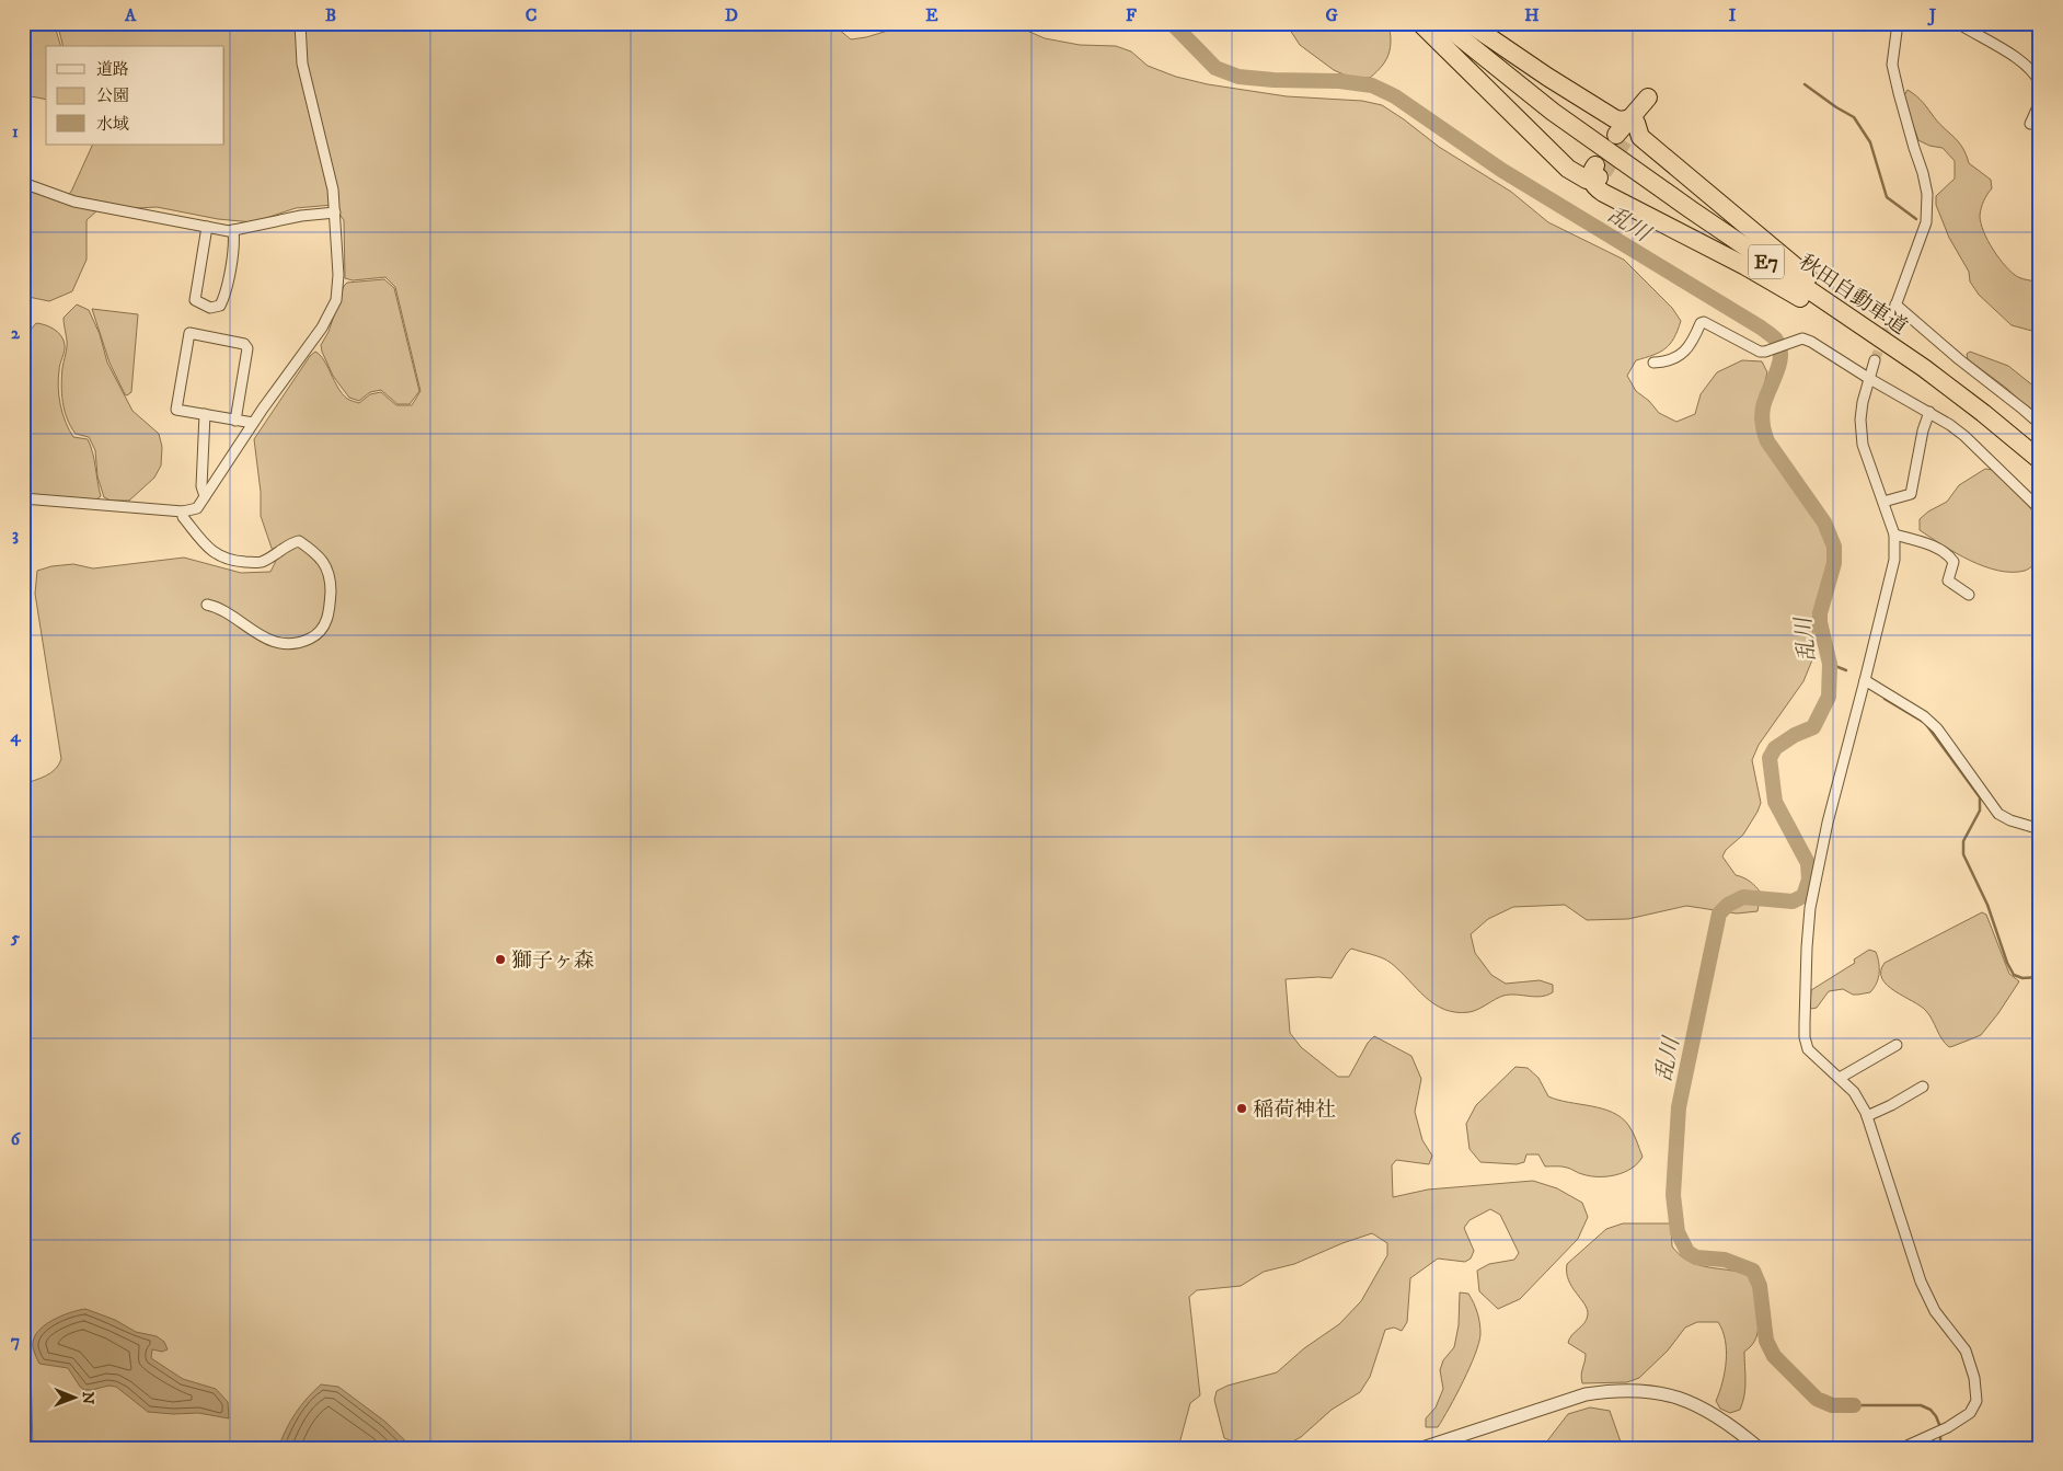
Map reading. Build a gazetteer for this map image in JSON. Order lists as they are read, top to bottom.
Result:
{
  "streets": {
    "highway": ["E7", "秋田自動車道"]
  },
  "water": ["乱川"],
  "places": ["獅子ヶ森", "稲荷神社"],
  "legend": ["道路", "公園", "水域"],
  "north": "right",
  "grid": {
    "columns": [
      "A",
      "B",
      "C",
      "D",
      "E",
      "F",
      "G",
      "H",
      "I",
      "J"
    ],
    "rows": [
      "1",
      "2",
      "3",
      "4",
      "5",
      "6",
      "7"
    ]
  }
}
